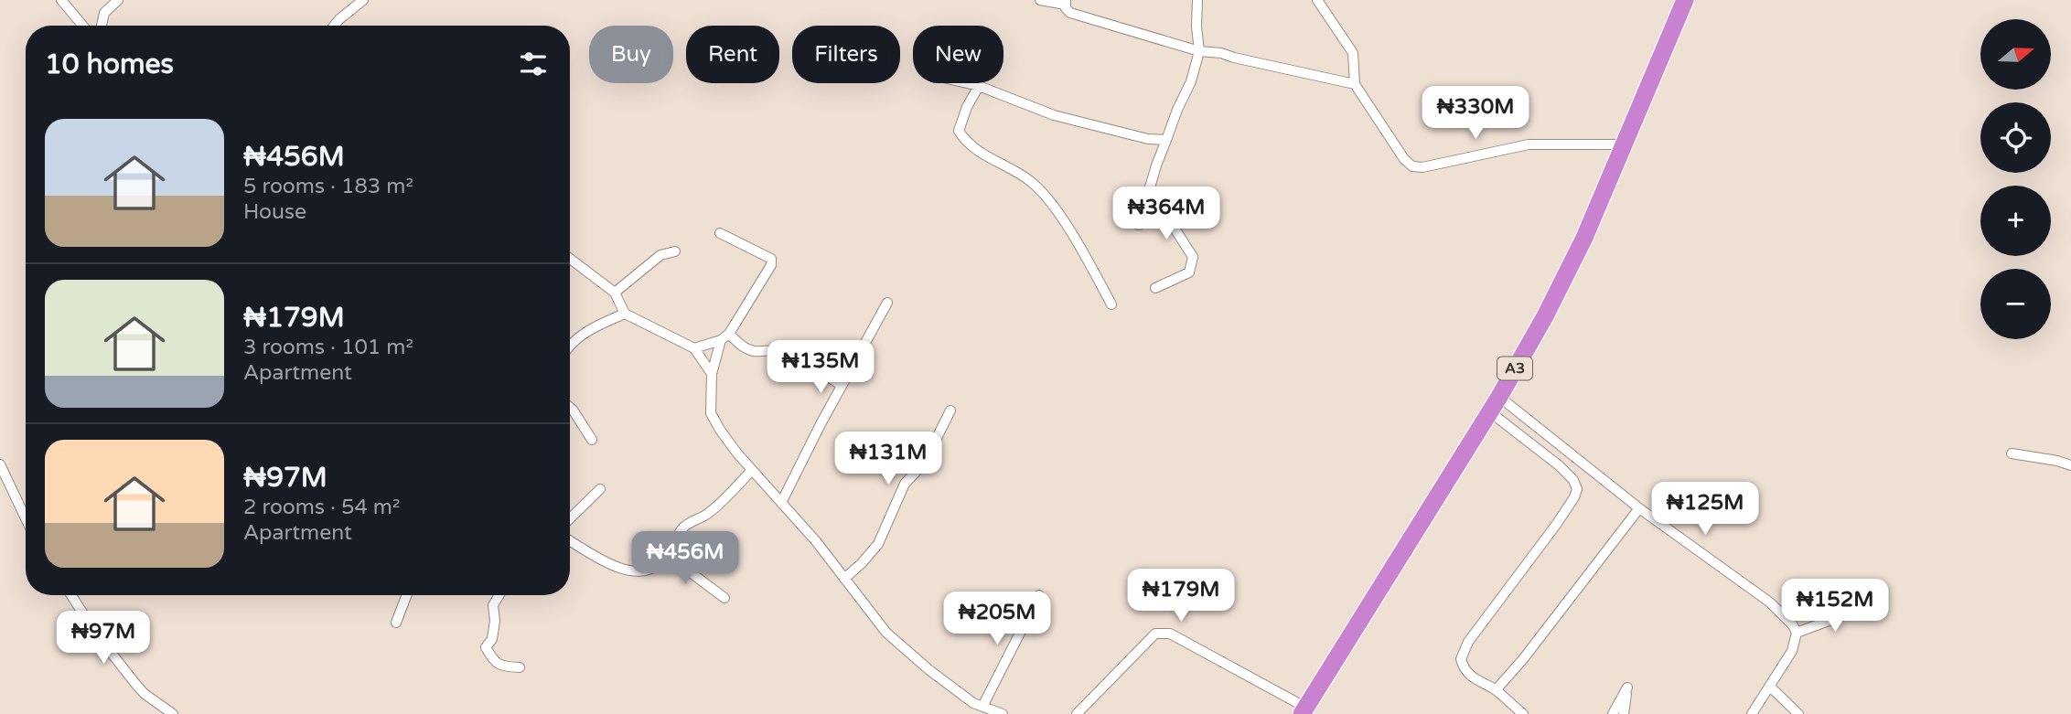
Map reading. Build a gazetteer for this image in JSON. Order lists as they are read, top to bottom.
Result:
{
  "streets": {
    "highway": ["A3"]
  },
  "north": "right",
  "page": {
    "map_buttons": ["+", "−"],
    "chip": [
      "Buy",
      "Rent",
      "Filters",
      "New"
    ],
    "heading": "10 homes",
    "price": [
      "₦330M",
      "₦364M",
      "₦135M",
      "₦131M",
      "₦125M",
      "₦456M",
      "₦179M",
      "₦152M",
      "₦205M",
      "₦97M"
    ],
    "list": [
      {
        "name": "₦456M",
        "note": "5 rooms · 183 m² · House"
      },
      {
        "name": "₦179M",
        "note": "3 rooms · 101 m² · Apartment"
      },
      {
        "name": "₦97M",
        "note": "2 rooms · 54 m² · Apartment"
      }
    ]
  }
}
